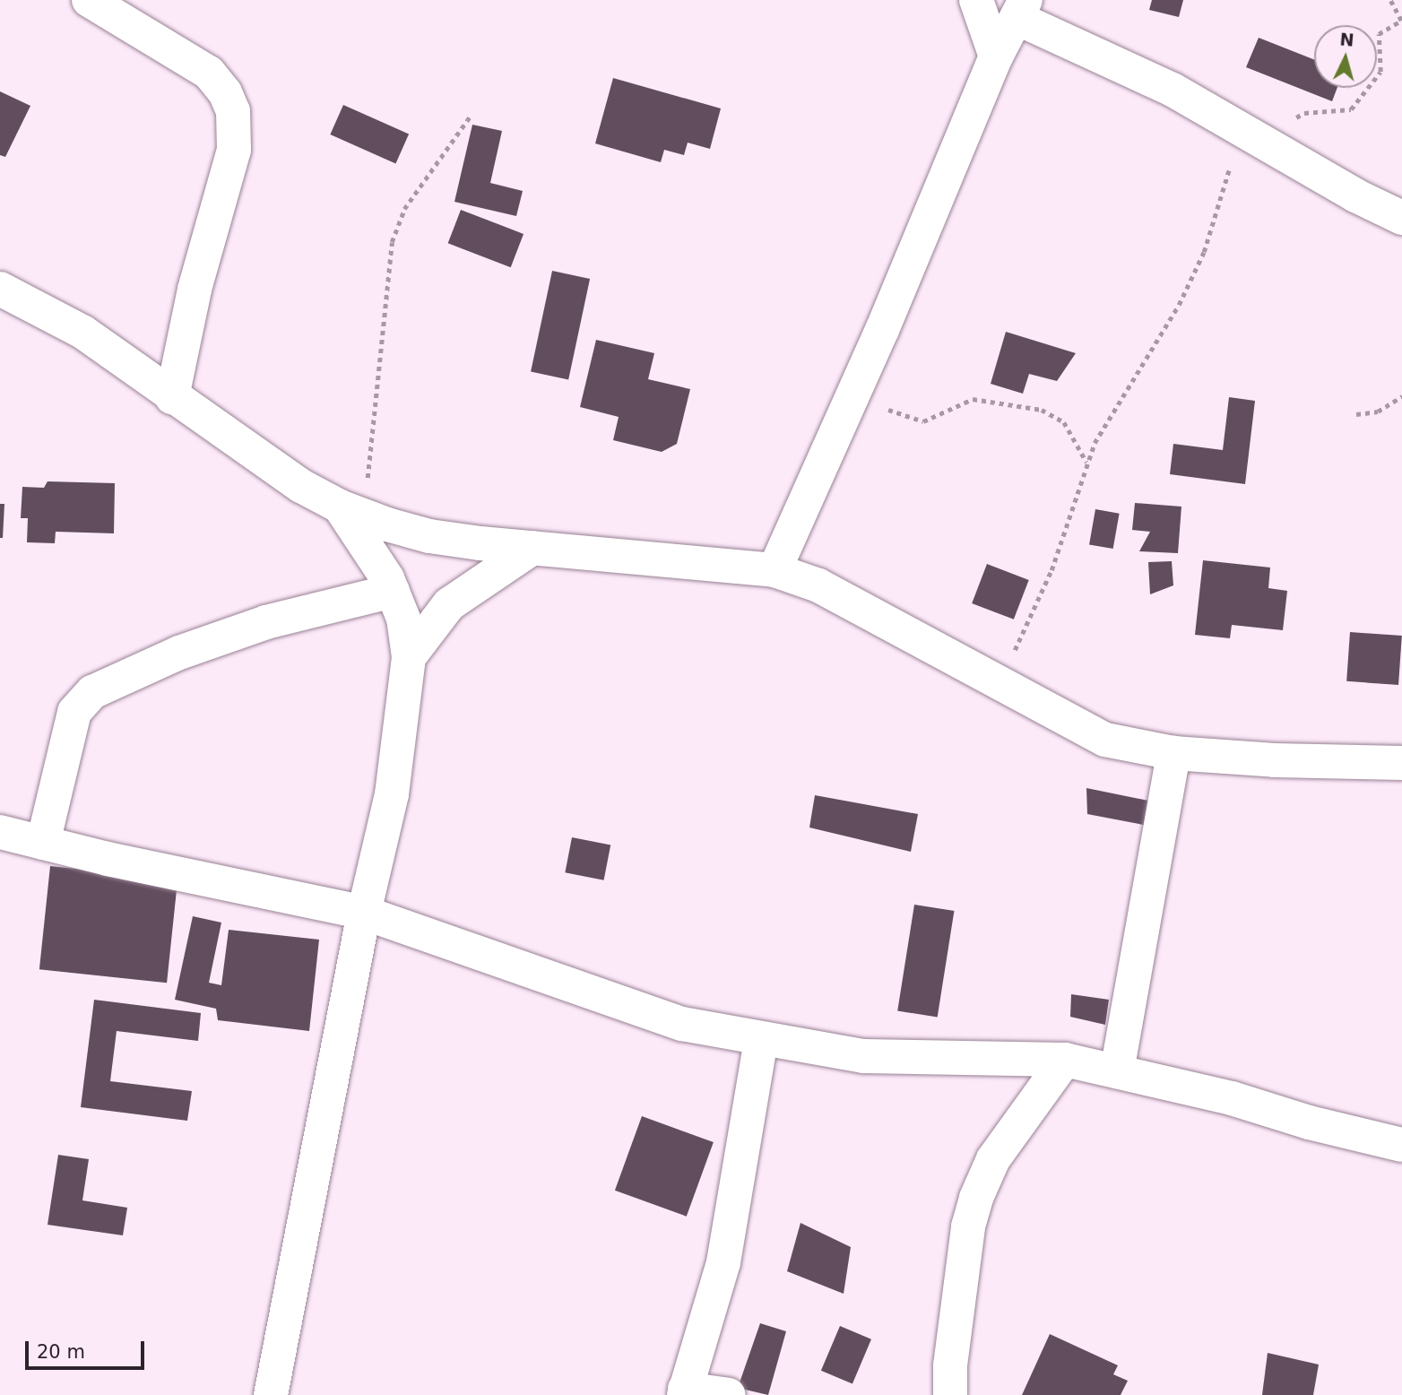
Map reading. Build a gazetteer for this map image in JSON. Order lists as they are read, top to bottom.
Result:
{
  "scale_bar": "20 m",
  "north": "top"
}
